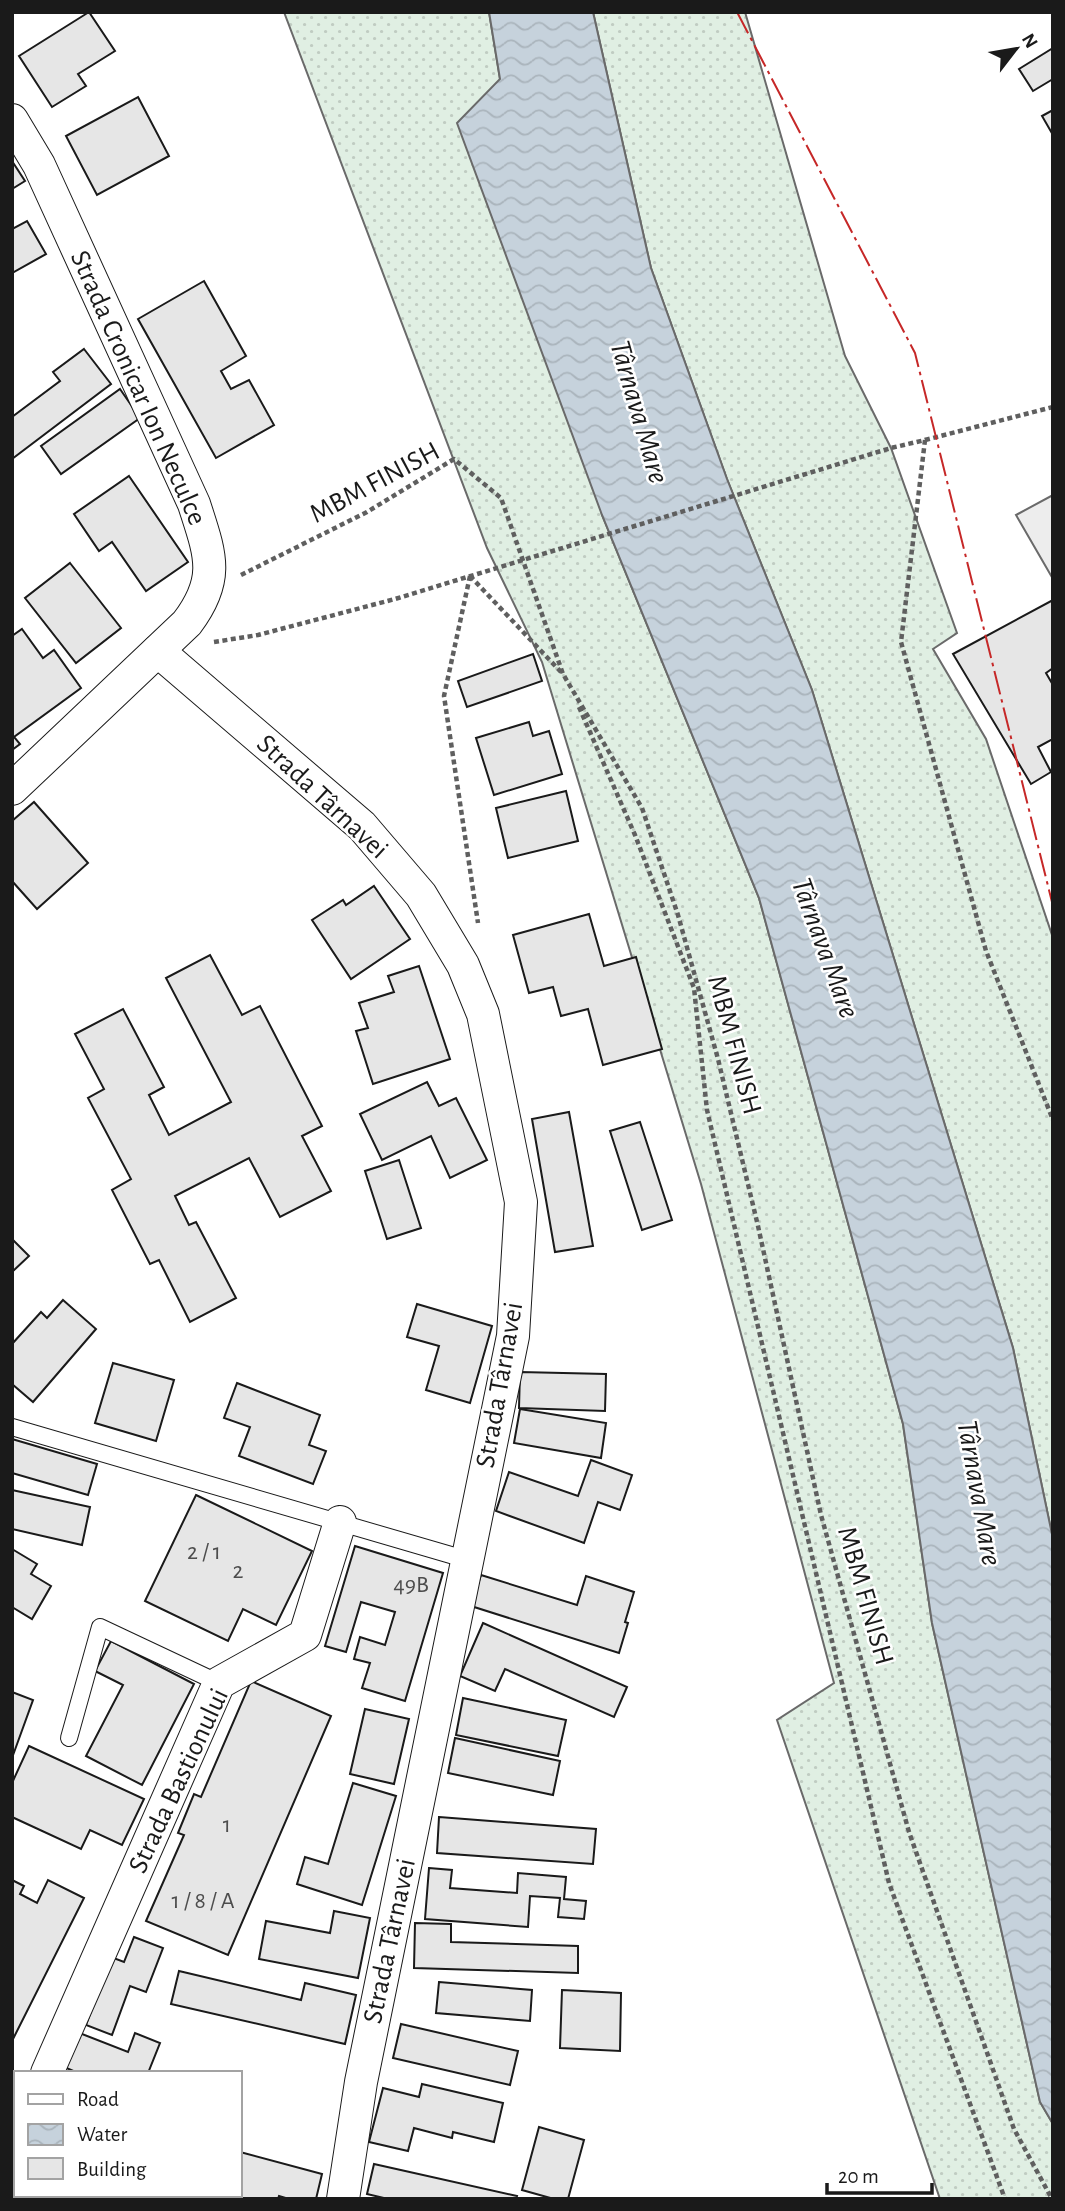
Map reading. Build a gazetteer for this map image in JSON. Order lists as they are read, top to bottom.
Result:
{
  "streets": {
    "street": ["Strada Cronicar Ion Neculce", "Strada Târnavei", "Strada Bastionului"],
    "path": ["MBM FINISH"]
  },
  "crossings": [
    ["Strada Cronicar Ion Neculce", "Strada Târnavei"]
  ],
  "water": ["Târnava Mare"],
  "house_numbers": [
    "2 / 1",
    "2",
    "49B",
    "1",
    "1 / 8 / A"
  ],
  "legend": ["Road", "Water", "Building"],
  "scale_bar": "20 m",
  "north": "top right"
}
